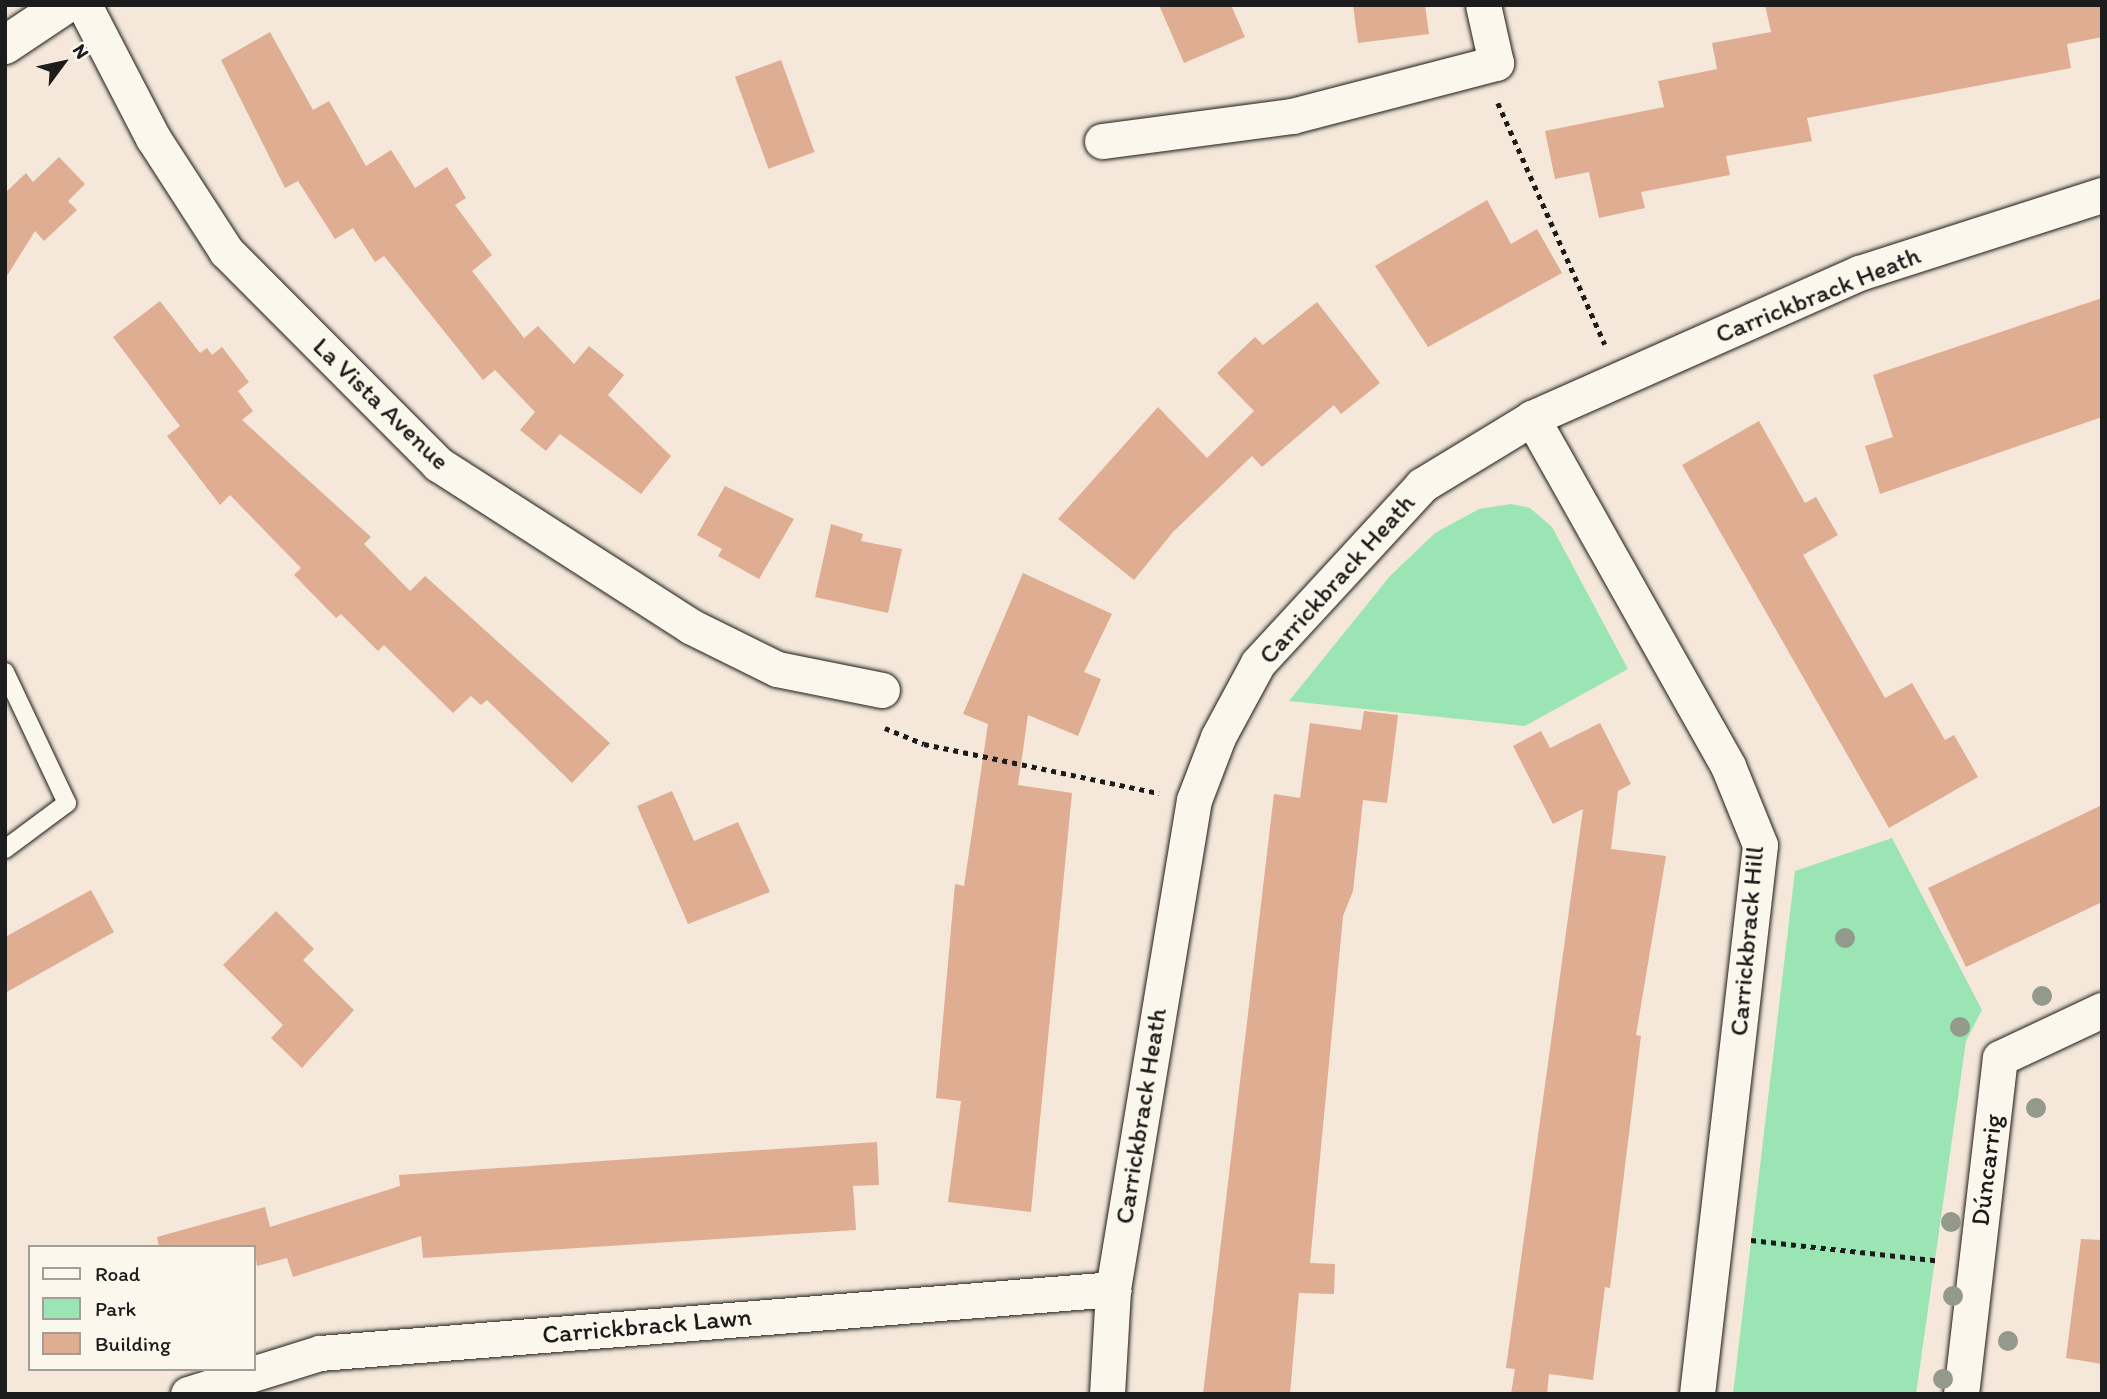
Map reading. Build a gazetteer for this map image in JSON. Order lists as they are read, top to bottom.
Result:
{
  "streets": {
    "street": [
      "Carrickbrack Heath",
      "La Vista Avenue",
      "Carrickbrack Hill",
      "Dúncarrig",
      "Carrickbrack Lawn"
    ]
  },
  "crossings": [
    ["Carrickbrack Heath", "Carrickbrack Hill"],
    ["Carrickbrack Heath", "Carrickbrack Lawn"]
  ],
  "legend": ["Road", "Park", "Building"],
  "north": "top right"
}
